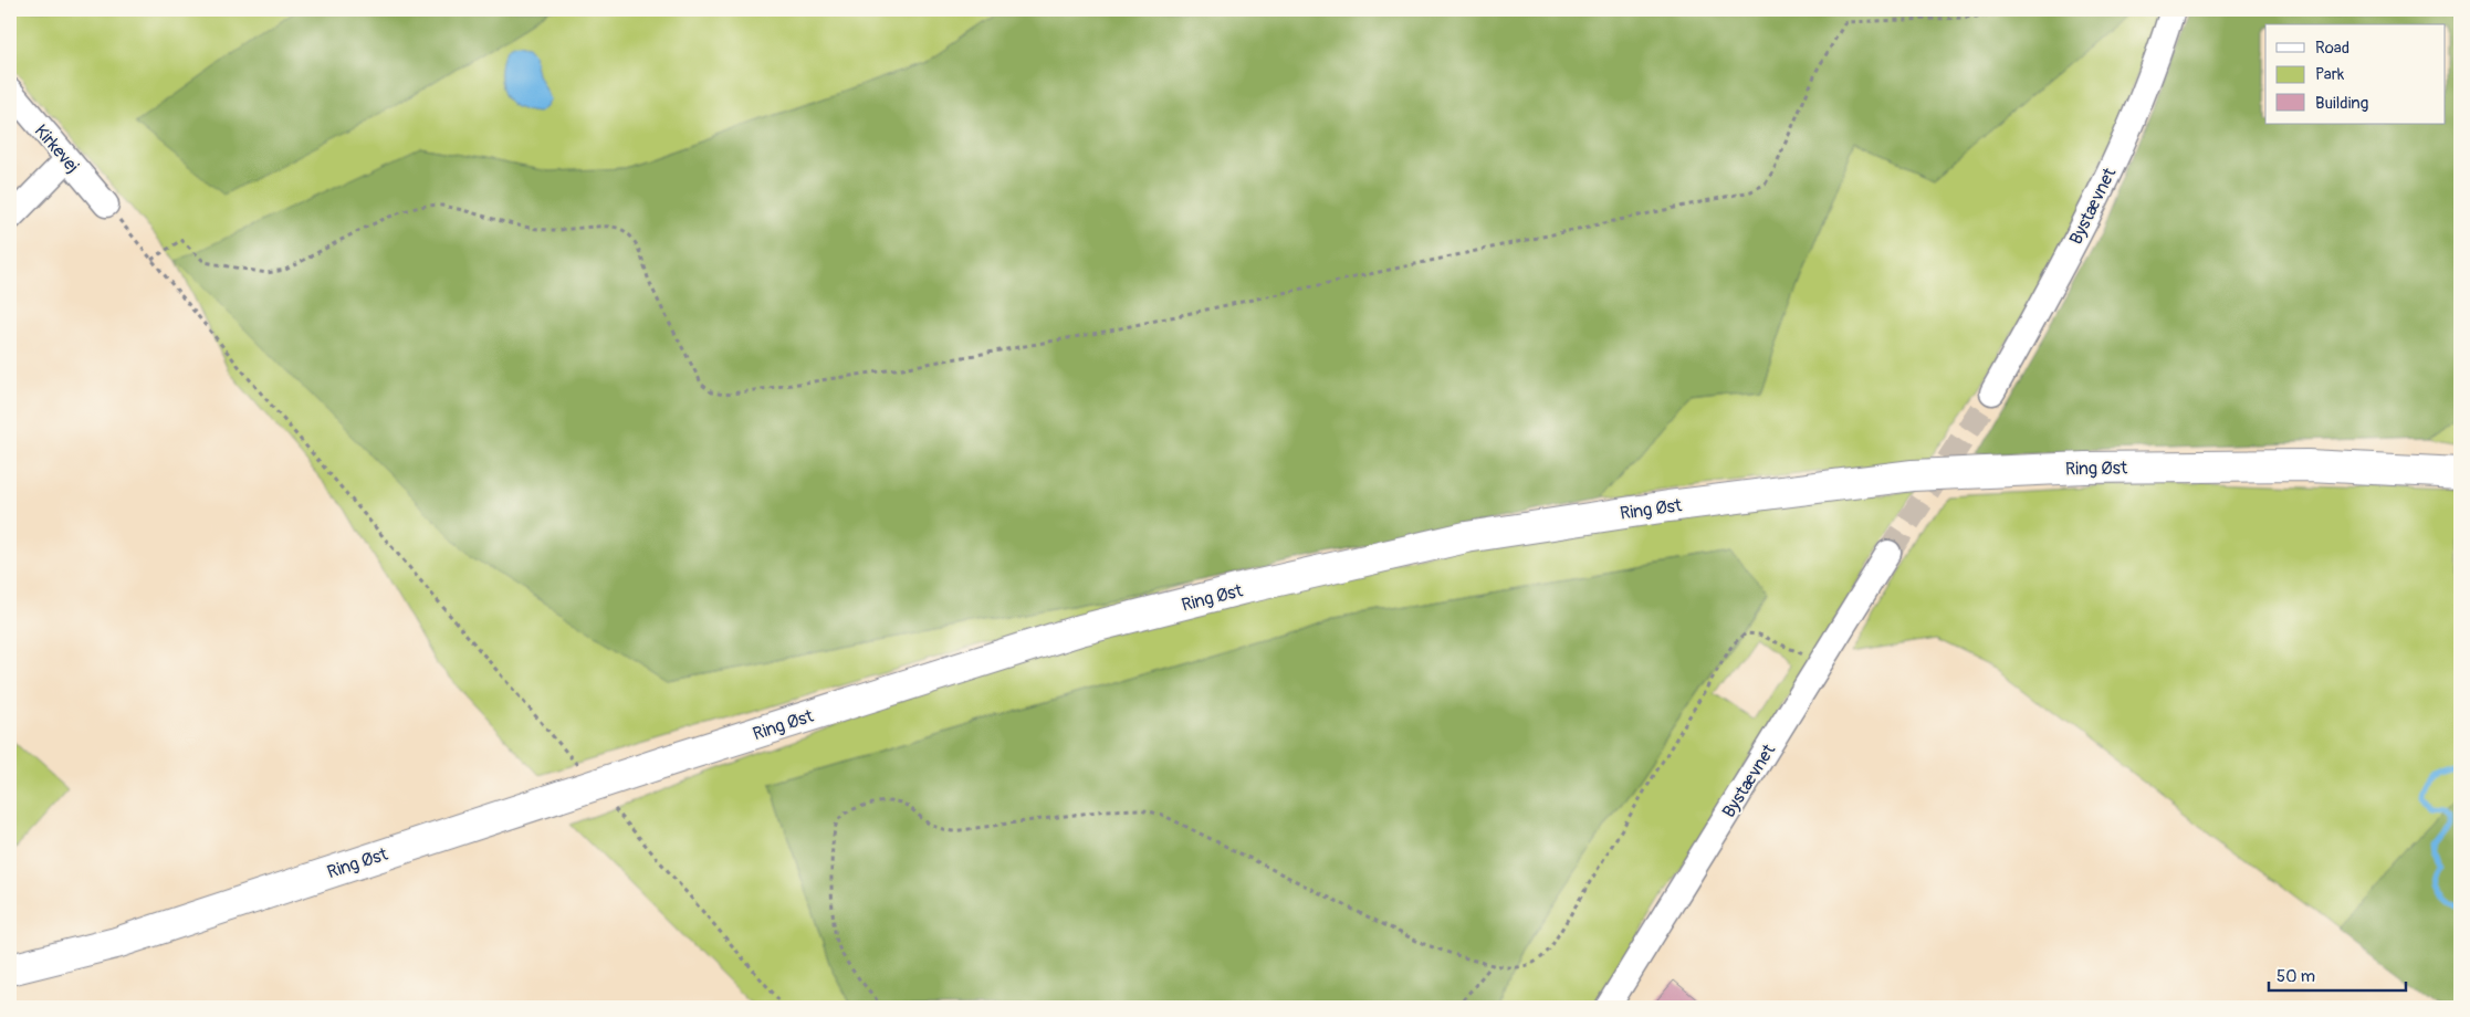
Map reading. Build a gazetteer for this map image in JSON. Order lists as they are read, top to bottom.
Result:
{
  "streets": {
    "main road": ["Ring Øst"],
    "street": ["Kirkevej", "Bystævnet"]
  },
  "legend": ["Road", "Park", "Building"],
  "scale_bar": "50 m"
}
